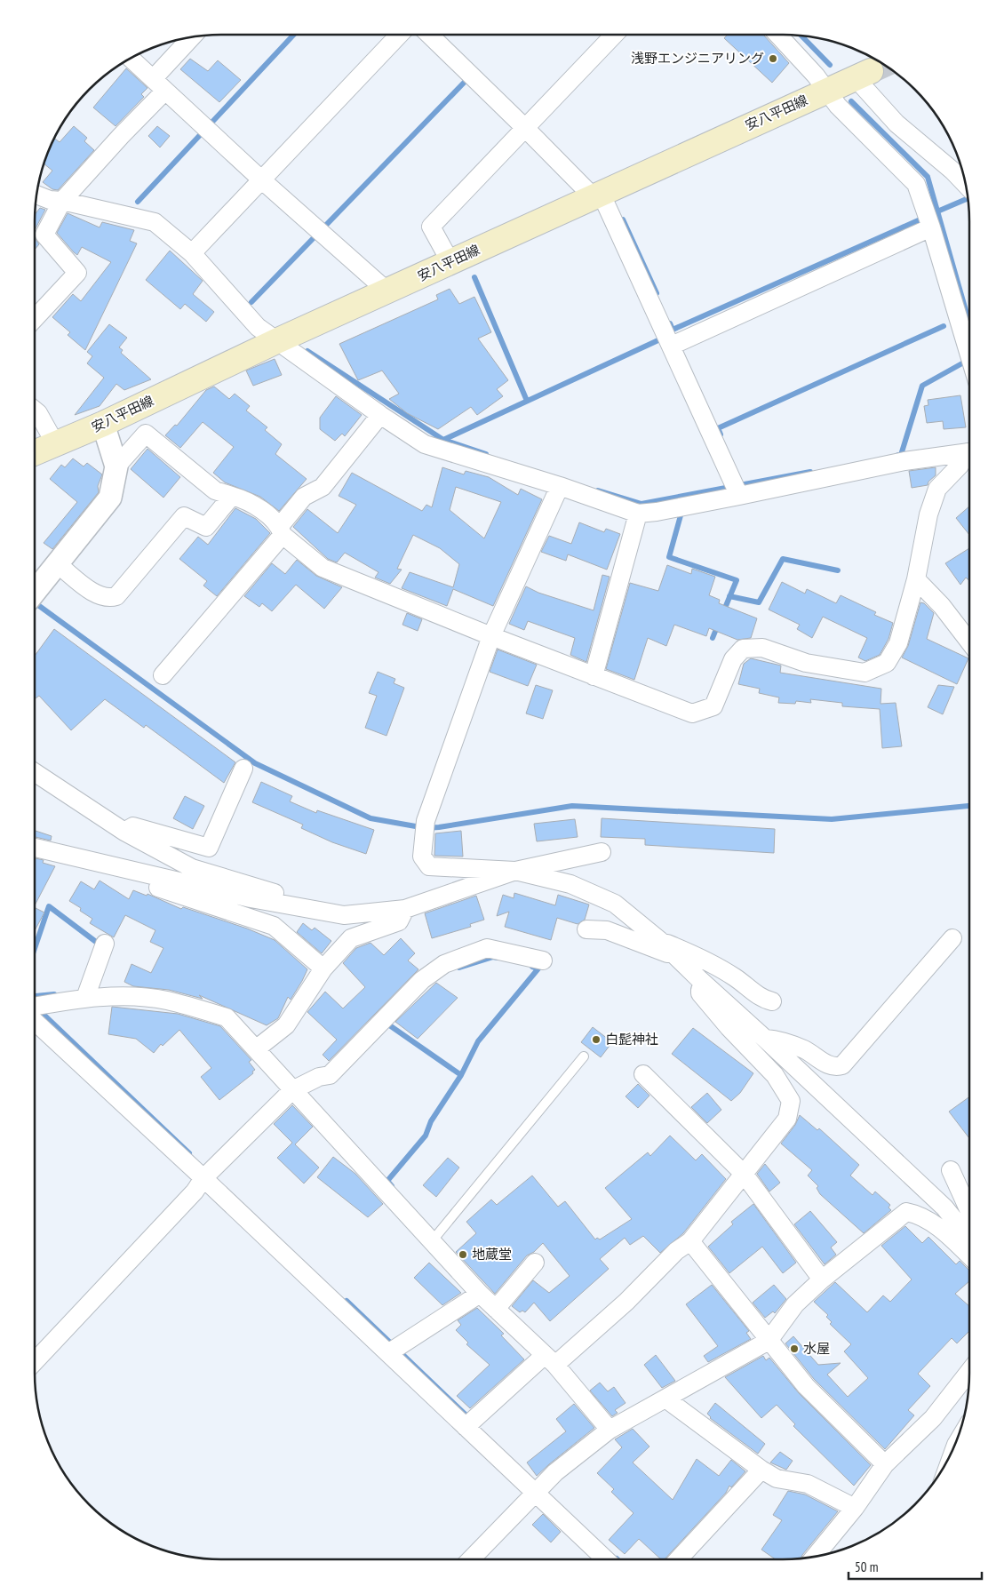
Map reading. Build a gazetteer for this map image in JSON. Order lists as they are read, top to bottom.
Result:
{
  "streets": {
    "main road": ["安八平田線"]
  },
  "places": [
    "浅野エンジニアリング",
    "白髭神社",
    "地蔵堂",
    "水屋"
  ],
  "scale_bar": "50 m"
}
